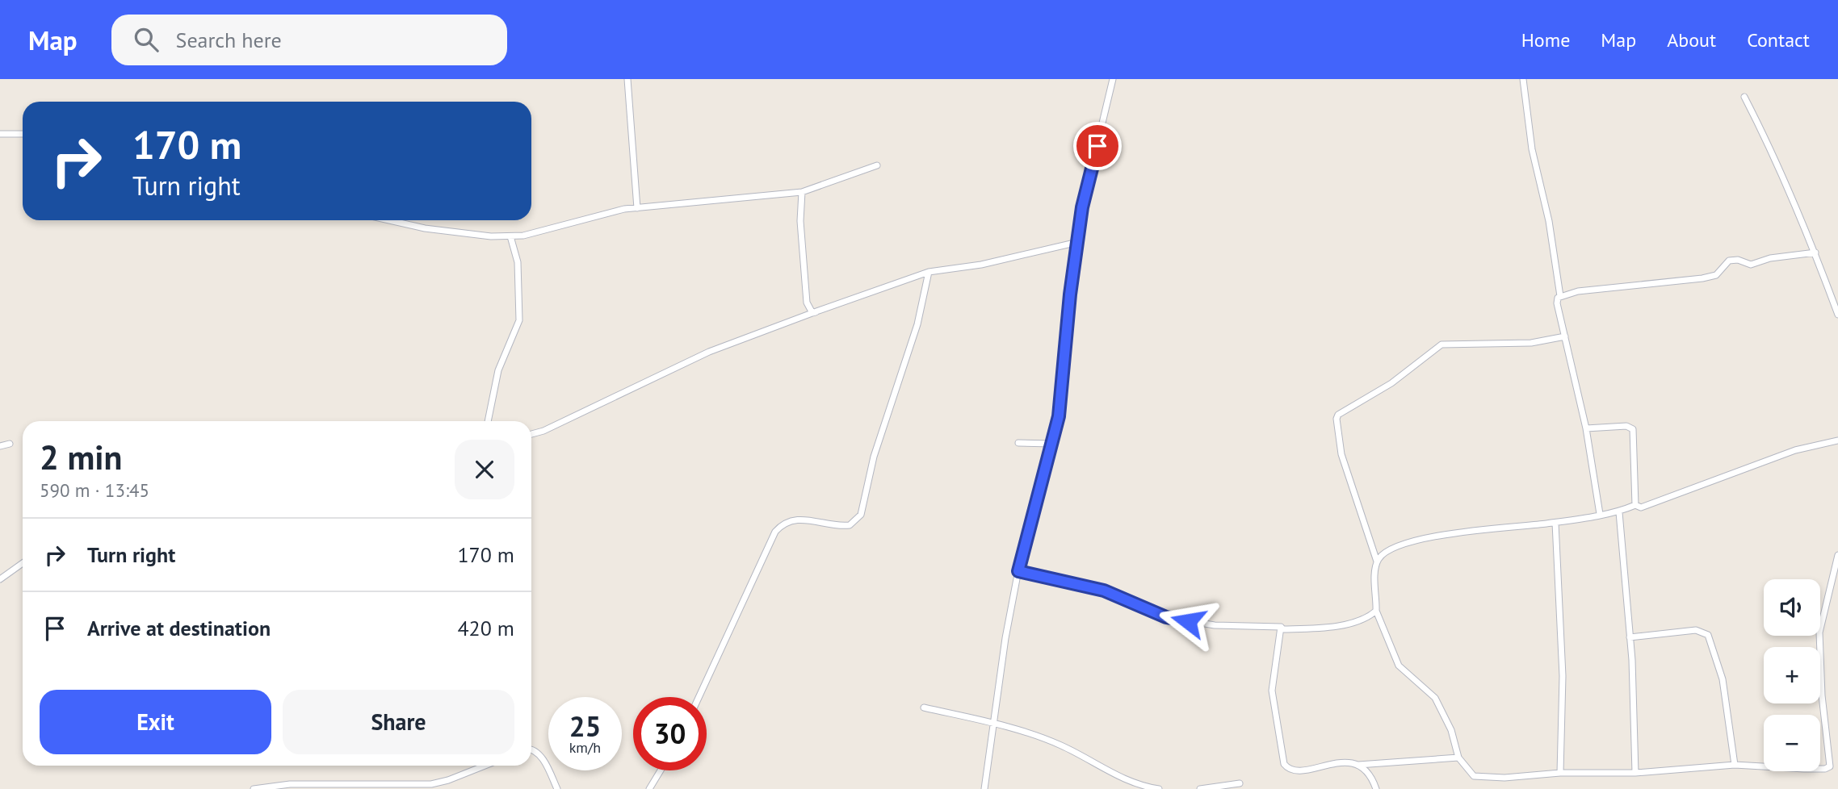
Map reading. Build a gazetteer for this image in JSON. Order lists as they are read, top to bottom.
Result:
{
  "page": {
    "header": "Map",
    "search": "Search here",
    "nav": [
      "Home",
      "Map",
      "About",
      "Contact"
    ],
    "turn": ["170 m", "Turn right"],
    "heading": ["2 min", "590 m · 13:45"],
    "list": [
      {
        "name": "Turn right",
        "value": "170 m"
      },
      {
        "name": "Arrive at destination",
        "value": "420 m"
      }
    ],
    "map_buttons": ["+", "−"],
    "buttons": ["Exit", "Share"],
    "speed": "25 km/h",
    "limit": "30"
  }
}
